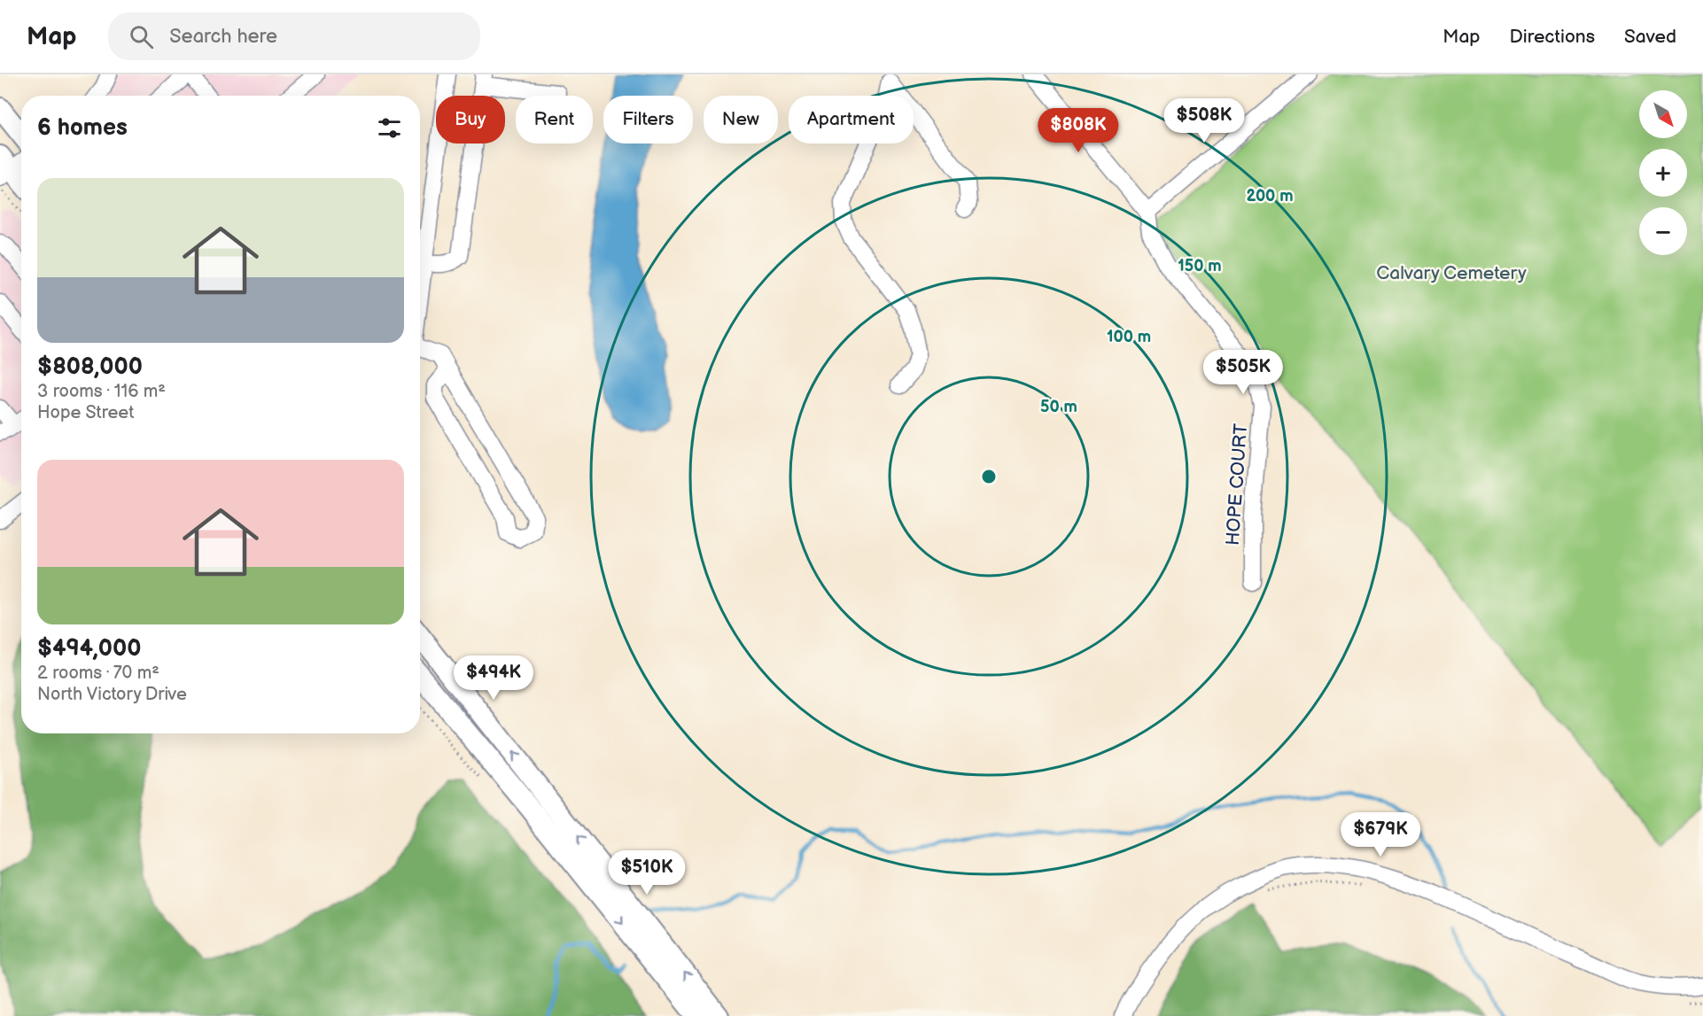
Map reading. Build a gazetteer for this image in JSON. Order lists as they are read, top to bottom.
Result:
{
  "streets": {
    "street": ["HOPE COURT"]
  },
  "parks": ["Calvary Cemetery"],
  "north": "bottom right",
  "page": {
    "header": "Map",
    "search": "Search here",
    "nav": ["Map", "Directions", "Saved"],
    "map_buttons": ["+", "−"],
    "chip": [
      "Buy",
      "Rent",
      "Filters",
      "New",
      "Apartment"
    ],
    "heading": "6 homes",
    "price": [
      "$508K",
      "$808K",
      "$505K",
      "$494K",
      "$679K",
      "$510K"
    ],
    "list": [
      {
        "name": "$808,000",
        "note": "3 rooms · 116 m² · Hope Street"
      },
      {
        "name": "$494,000",
        "note": "2 rooms · 70 m² · North Victory Drive"
      }
    ]
  },
  "rings": [
    "200 m",
    "150 m",
    "100 m",
    "50 m"
  ]
}
